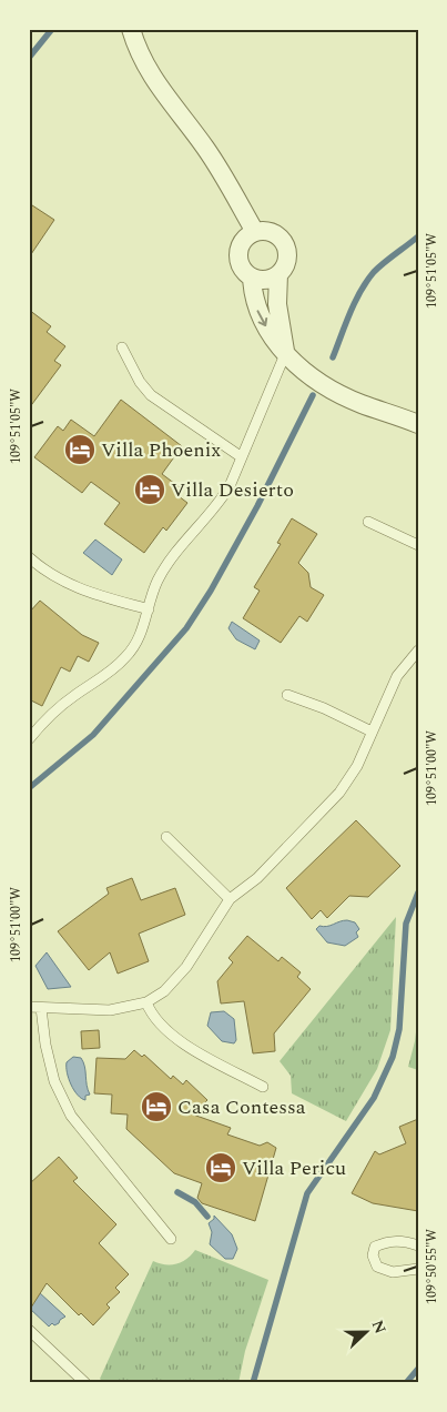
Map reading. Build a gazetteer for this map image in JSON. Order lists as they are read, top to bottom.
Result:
{
  "places": {
    "hotel": [
      "Villa Phoenix",
      "Villa Desierto",
      "Casa Contessa",
      "Villa Pericu"
    ]
  },
  "north": "right",
  "coordinates": ["109°51'05\"W", "109°51'00\"W", "109°50'55\"W"]
}
